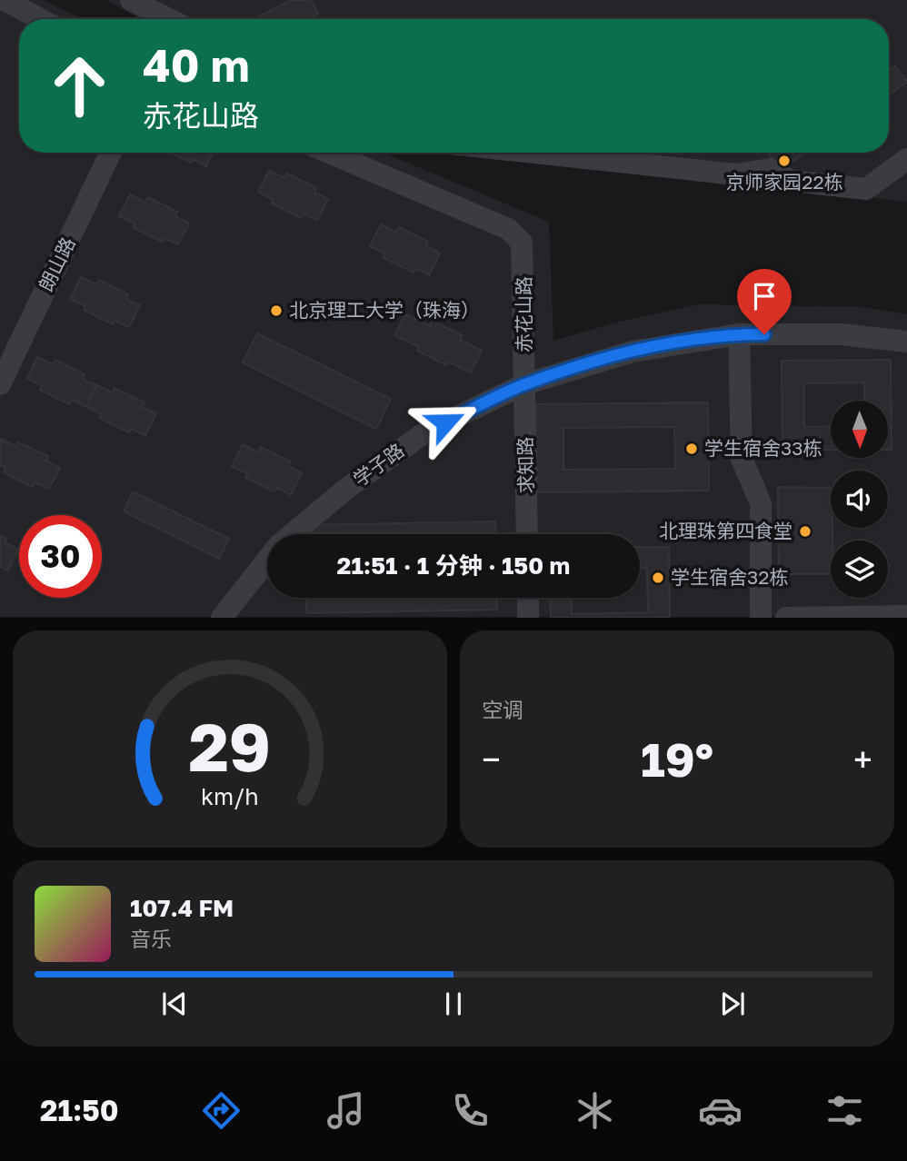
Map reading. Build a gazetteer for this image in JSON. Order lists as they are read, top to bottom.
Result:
{
  "streets": {
    "street": [
      "朗山路",
      "赤花山路",
      "学子路",
      "求知路"
    ]
  },
  "crossings": [
    ["赤花山路", "学子路"],
    ["赤花山路", "求知路"],
    ["学子路", "求知路"]
  ],
  "places": [
    "京师家园22栋",
    "北京理工大学（珠海）",
    "学生宿舍33栋",
    "北理珠第四食堂",
    "学生宿舍32栋"
  ],
  "north": "bottom",
  "page": {
    "turn": ["40 m", "赤花山路"],
    "limit": "30",
    "trip": "21:51 · 1 分钟 · 150 m",
    "tile": "空调",
    "heat": ["−", "19°", "+"],
    "song": ["107.4 FM", "音乐"],
    "tabs": "21:50",
    "gauge": ["29", "km/h"]
  }
}
